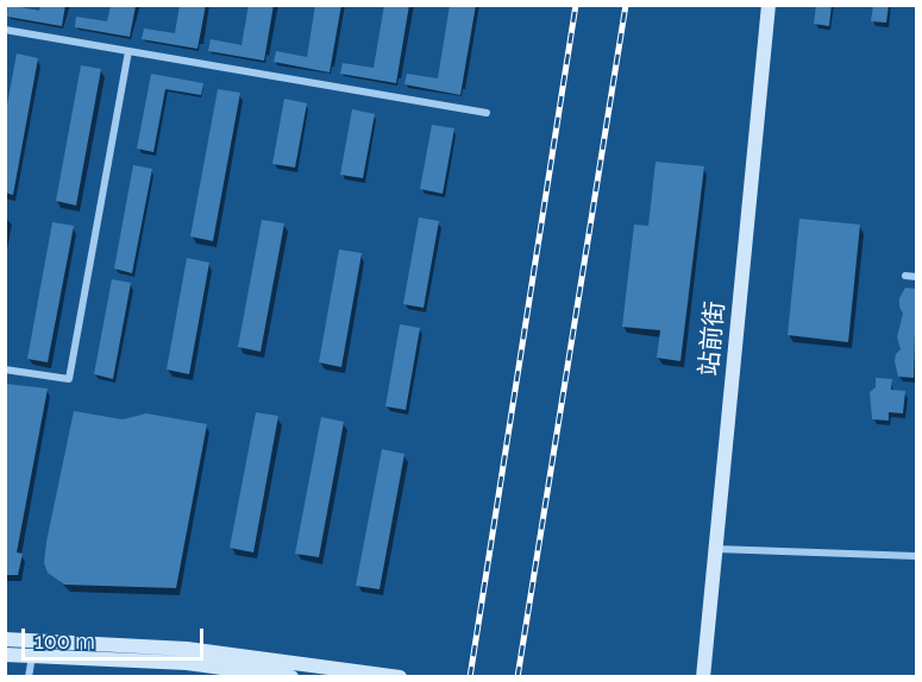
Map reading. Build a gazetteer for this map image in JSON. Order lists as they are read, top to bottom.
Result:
{
  "streets": {
    "main road": ["站前街"]
  },
  "scale_bar": "100 m"
}
